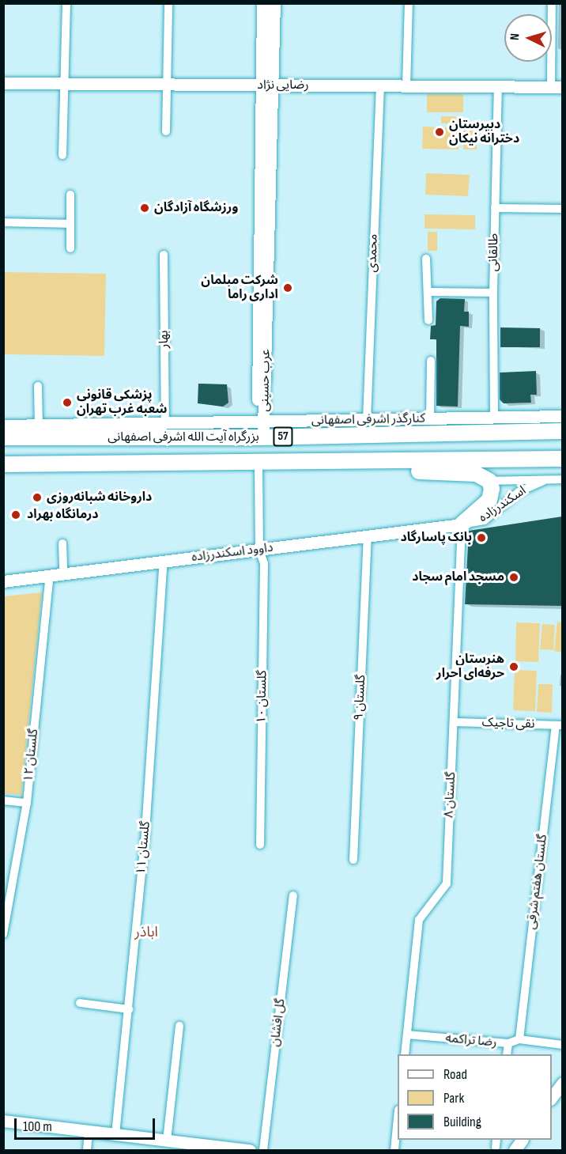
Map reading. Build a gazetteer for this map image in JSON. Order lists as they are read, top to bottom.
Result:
{
  "streets": {
    "highway": ["57", "بزرگراه آیت الله اشرفی اصفهانی"],
    "street": [
      "رضایی نژاد",
      "طالقانی",
      "محمدی",
      "بهار",
      "عرب حسینی",
      "کنارگذر اشرفی اصفهانی",
      "اسکندرزاده",
      "داوود اسکندرزاده",
      "گلستان ۱۰",
      "گلستان ۹",
      "نقی تاجیک",
      "گلستان ۱۲",
      "گلستان ٨",
      "گلستان ۱۱",
      "گلستان هفتم شرقی",
      "گل افشان",
      "رضا تراکمه"
    ]
  },
  "crossings": [
    ["رضایی نژاد", "طالقانی"],
    ["رضایی نژاد", "محمدی"],
    ["رضایی نژاد", "عرب حسینی"],
    ["طالقانی", "کنارگذر اشرفی اصفهانی"],
    ["محمدی", "کنارگذر اشرفی اصفهانی"],
    ["بهار", "کنارگذر اشرفی اصفهانی"],
    ["عرب حسینی", "کنارگذر اشرفی اصفهانی"],
    ["عرب حسینی", "بزرگراه آیت الله اشرفی اصفهانی"],
    ["کنارگذر اشرفی اصفهانی", "بزرگراه آیت الله اشرفی اصفهانی"],
    ["بزرگراه آیت الله اشرفی اصفهانی", "گلستان ۱۰"],
    ["اسکندرزاده", "داوود اسکندرزاده"],
    ["اسکندرزاده", "گلستان ٨"],
    ["داوود اسکندرزاده", "گلستان ۱۰"],
    ["داوود اسکندرزاده", "گلستان ۹"],
    ["داوود اسکندرزاده", "گلستان ۱۲"],
    ["داوود اسکندرزاده", "گلستان ٨"],
    ["داوود اسکندرزاده", "گلستان ۱۱"],
    ["نقی تاجیک", "گلستان ٨"],
    ["نقی تاجیک", "گلستان هفتم شرقی"],
    ["گلستان ٨", "رضا تراکمه"],
    ["گلستان هفتم شرقی", "رضا تراکمه"]
  ],
  "districts": ["اباذر"],
  "places": [
    "دبیرستان دخترانه نیکان",
    "ورزشگاه آزادگان",
    "شرکت مبلمان اداری راما",
    "پزشکی قانونی شعبه غرب تهران",
    "داروخانه شبانه‌روزی",
    "درمانگاه بهراد",
    "بانک پاسارگاد",
    "مسجد امام سجاد",
    "هنرستان حرفه‌ای احرار"
  ],
  "legend": ["Road", "Park", "Building"],
  "scale_bar": "100 m",
  "north": "left"
}
